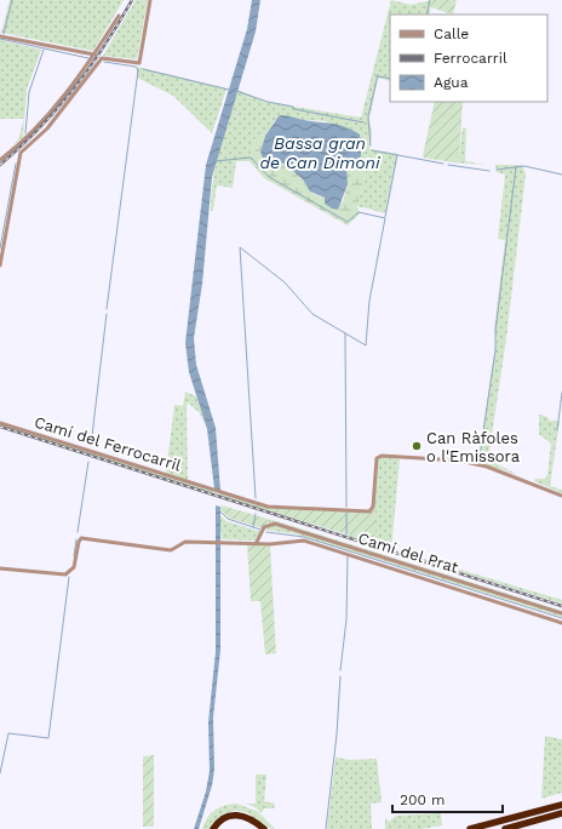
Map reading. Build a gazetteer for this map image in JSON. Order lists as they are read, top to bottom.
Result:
{
  "streets": {
    "street": ["Camí del Ferrocarril", "Camí del Prat"]
  },
  "water": ["Bassa gran de Can Dimoni"],
  "places": ["Can Ràfoles o l'Emissora"],
  "legend": ["Calle", "Ferrocarril", "Agua"],
  "scale_bar": "200 m"
}
